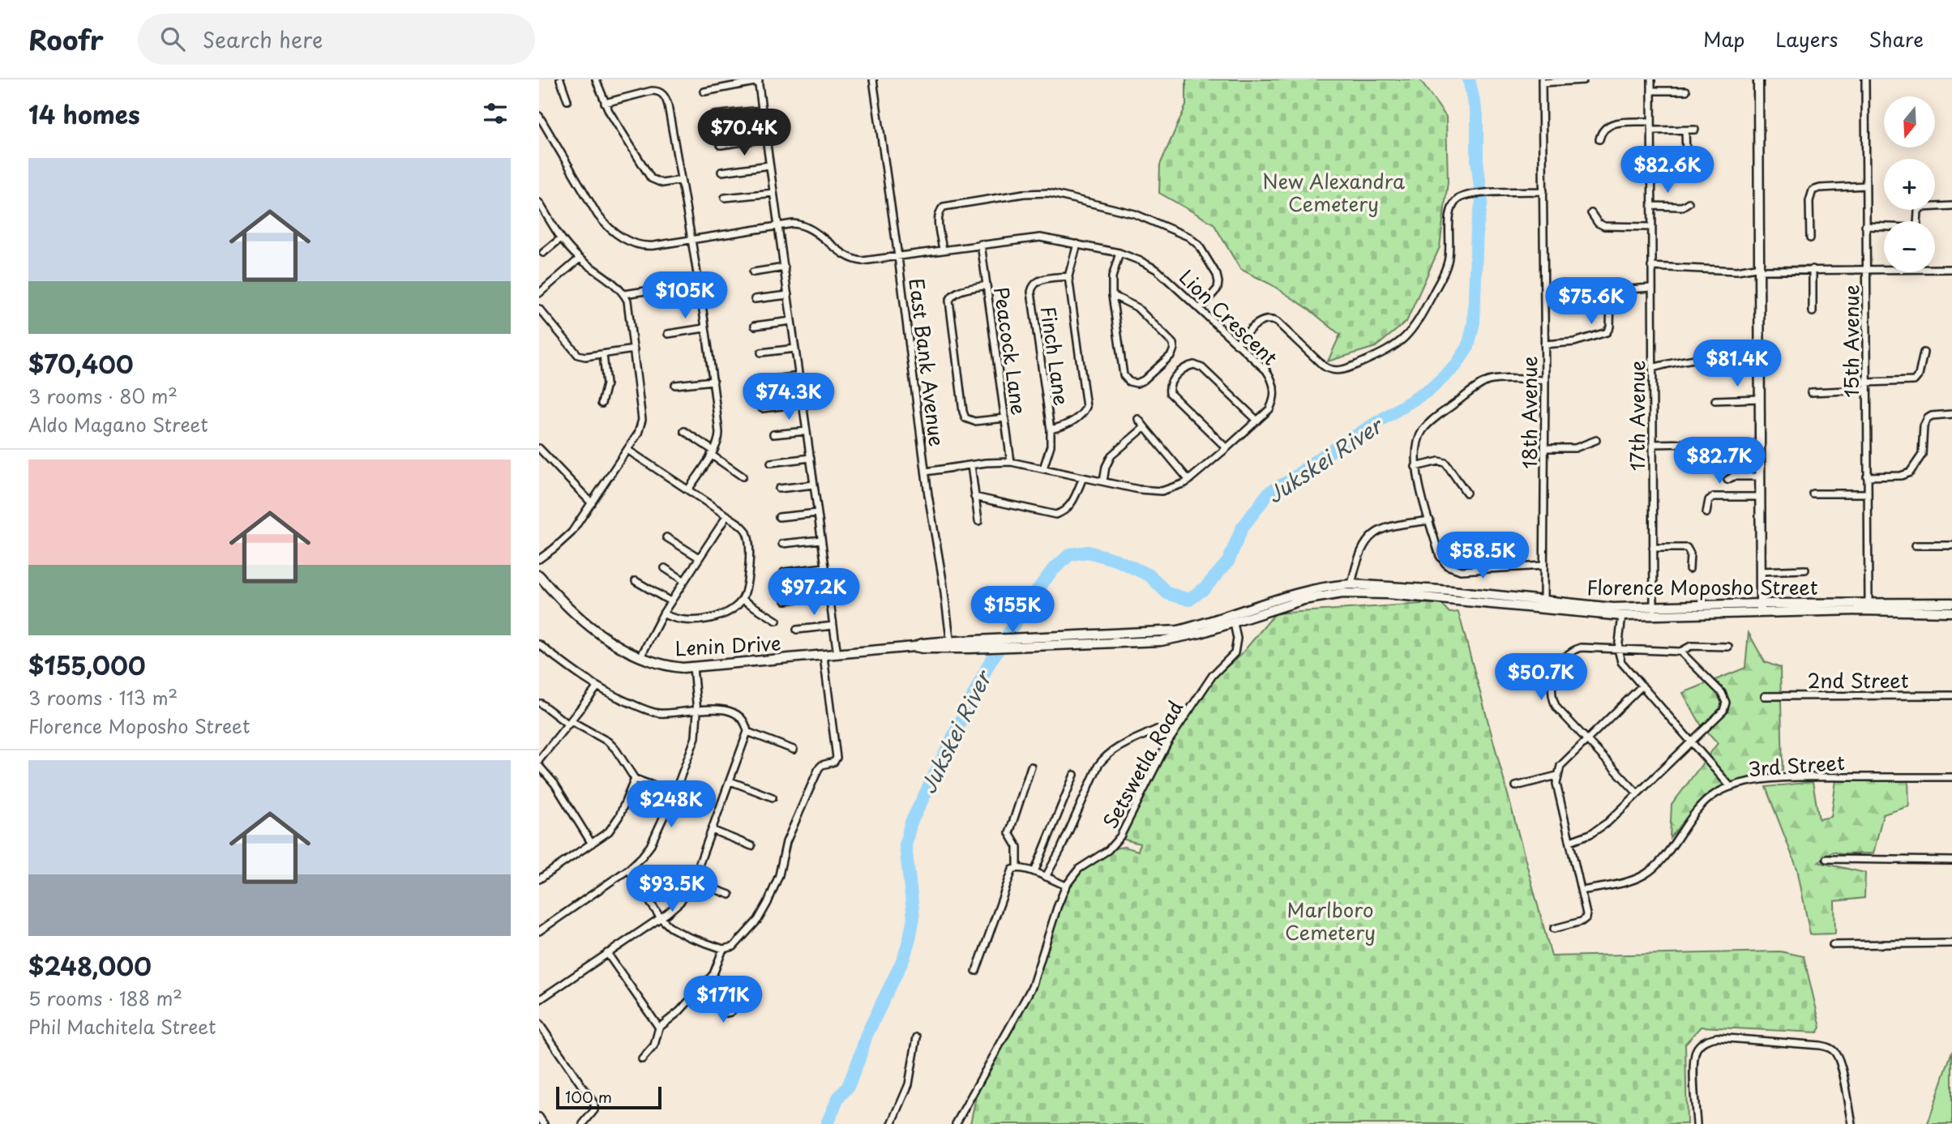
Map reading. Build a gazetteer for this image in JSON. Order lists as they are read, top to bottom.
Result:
{
  "streets": {
    "street": [
      "Lion Crescent",
      "15th Avenue",
      "Peacock Lane",
      "Finch Lane",
      "East Bank Avenue",
      "18th Avenue",
      "17th Avenue",
      "Florence Moposho Street",
      "Lenin Drive",
      "2nd Street",
      "Setswetla Road",
      "3rd Street"
    ]
  },
  "crossings": [
    ["Lion Crescent", "Peacock Lane"],
    ["Lion Crescent", "Finch Lane"],
    ["Lion Crescent", "East Bank Avenue"],
    ["15th Avenue", "Florence Moposho Street"],
    ["East Bank Avenue", "Florence Moposho Street"],
    ["East Bank Avenue", "Lenin Drive"],
    ["18th Avenue", "Florence Moposho Street"],
    ["17th Avenue", "Florence Moposho Street"],
    ["Florence Moposho Street", "Lenin Drive"],
    ["Florence Moposho Street", "Setswetla Road"]
  ],
  "water": ["Jukskei River"],
  "parks": ["New Alexandra Cemetery", "Marlboro Cemetery"],
  "scale_bar": "100 m",
  "north": "bottom",
  "page": {
    "header": "Roofr",
    "search": "Search here",
    "nav": ["Map", "Layers", "Share"],
    "heading": "14 homes",
    "map_buttons": ["+", "−"],
    "price": [
      "$70.4K",
      "$82.6K",
      "$105K",
      "$75.6K",
      "$81.4K",
      "$74.3K",
      "$82.7K",
      "$58.5K",
      "$97.2K",
      "$155K",
      "$50.7K",
      "$248K",
      "$93.5K",
      "$171K"
    ],
    "list": [
      {
        "name": "$70,400",
        "note": "3 rooms · 80 m² · Aldo Magano Street"
      },
      {
        "name": "$155,000",
        "note": "3 rooms · 113 m² · Florence Moposho Street"
      },
      {
        "name": "$248,000",
        "note": "5 rooms · 188 m² · Phil Machitela Street"
      }
    ],
    "scale": "100 m"
  }
}
